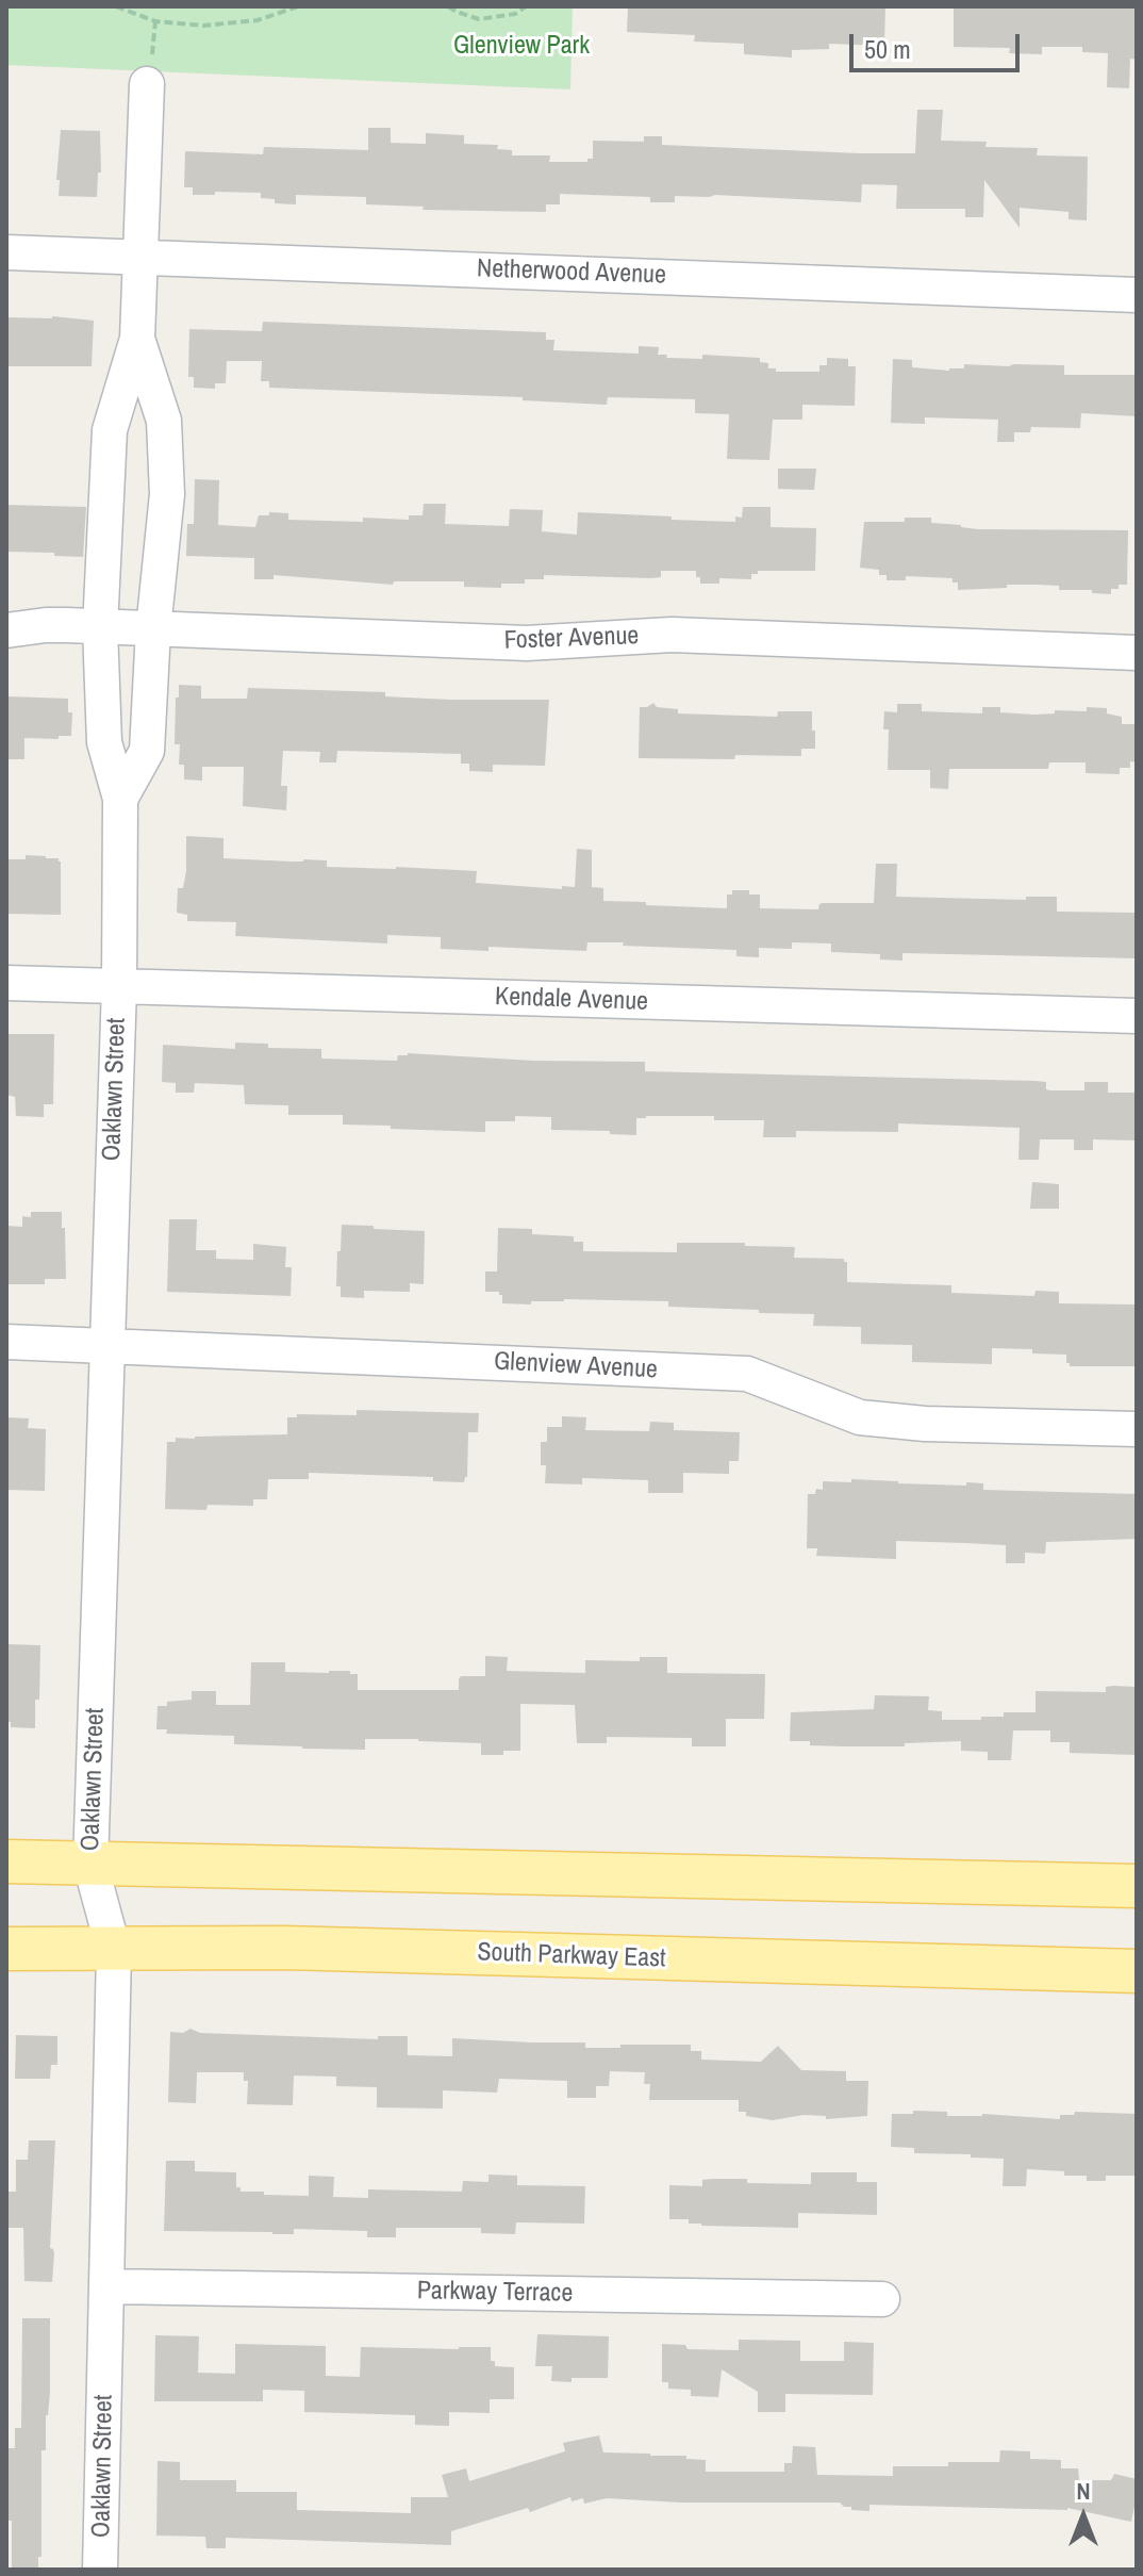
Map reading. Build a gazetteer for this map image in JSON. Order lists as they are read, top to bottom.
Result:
{
  "streets": {
    "main road": ["South Parkway East"],
    "street": [
      "Netherwood Avenue",
      "Foster Avenue",
      "Kendale Avenue",
      "Oaklawn Street",
      "Glenview Avenue",
      "Parkway Terrace"
    ]
  },
  "crossings": [
    ["Kendale Avenue", "Oaklawn Street"],
    ["Oaklawn Street", "Glenview Avenue"],
    ["Oaklawn Street", "South Parkway East"],
    ["Oaklawn Street", "Parkway Terrace"]
  ],
  "parks": ["Glenview Park"],
  "scale_bar": "50 m",
  "north": "top"
}
